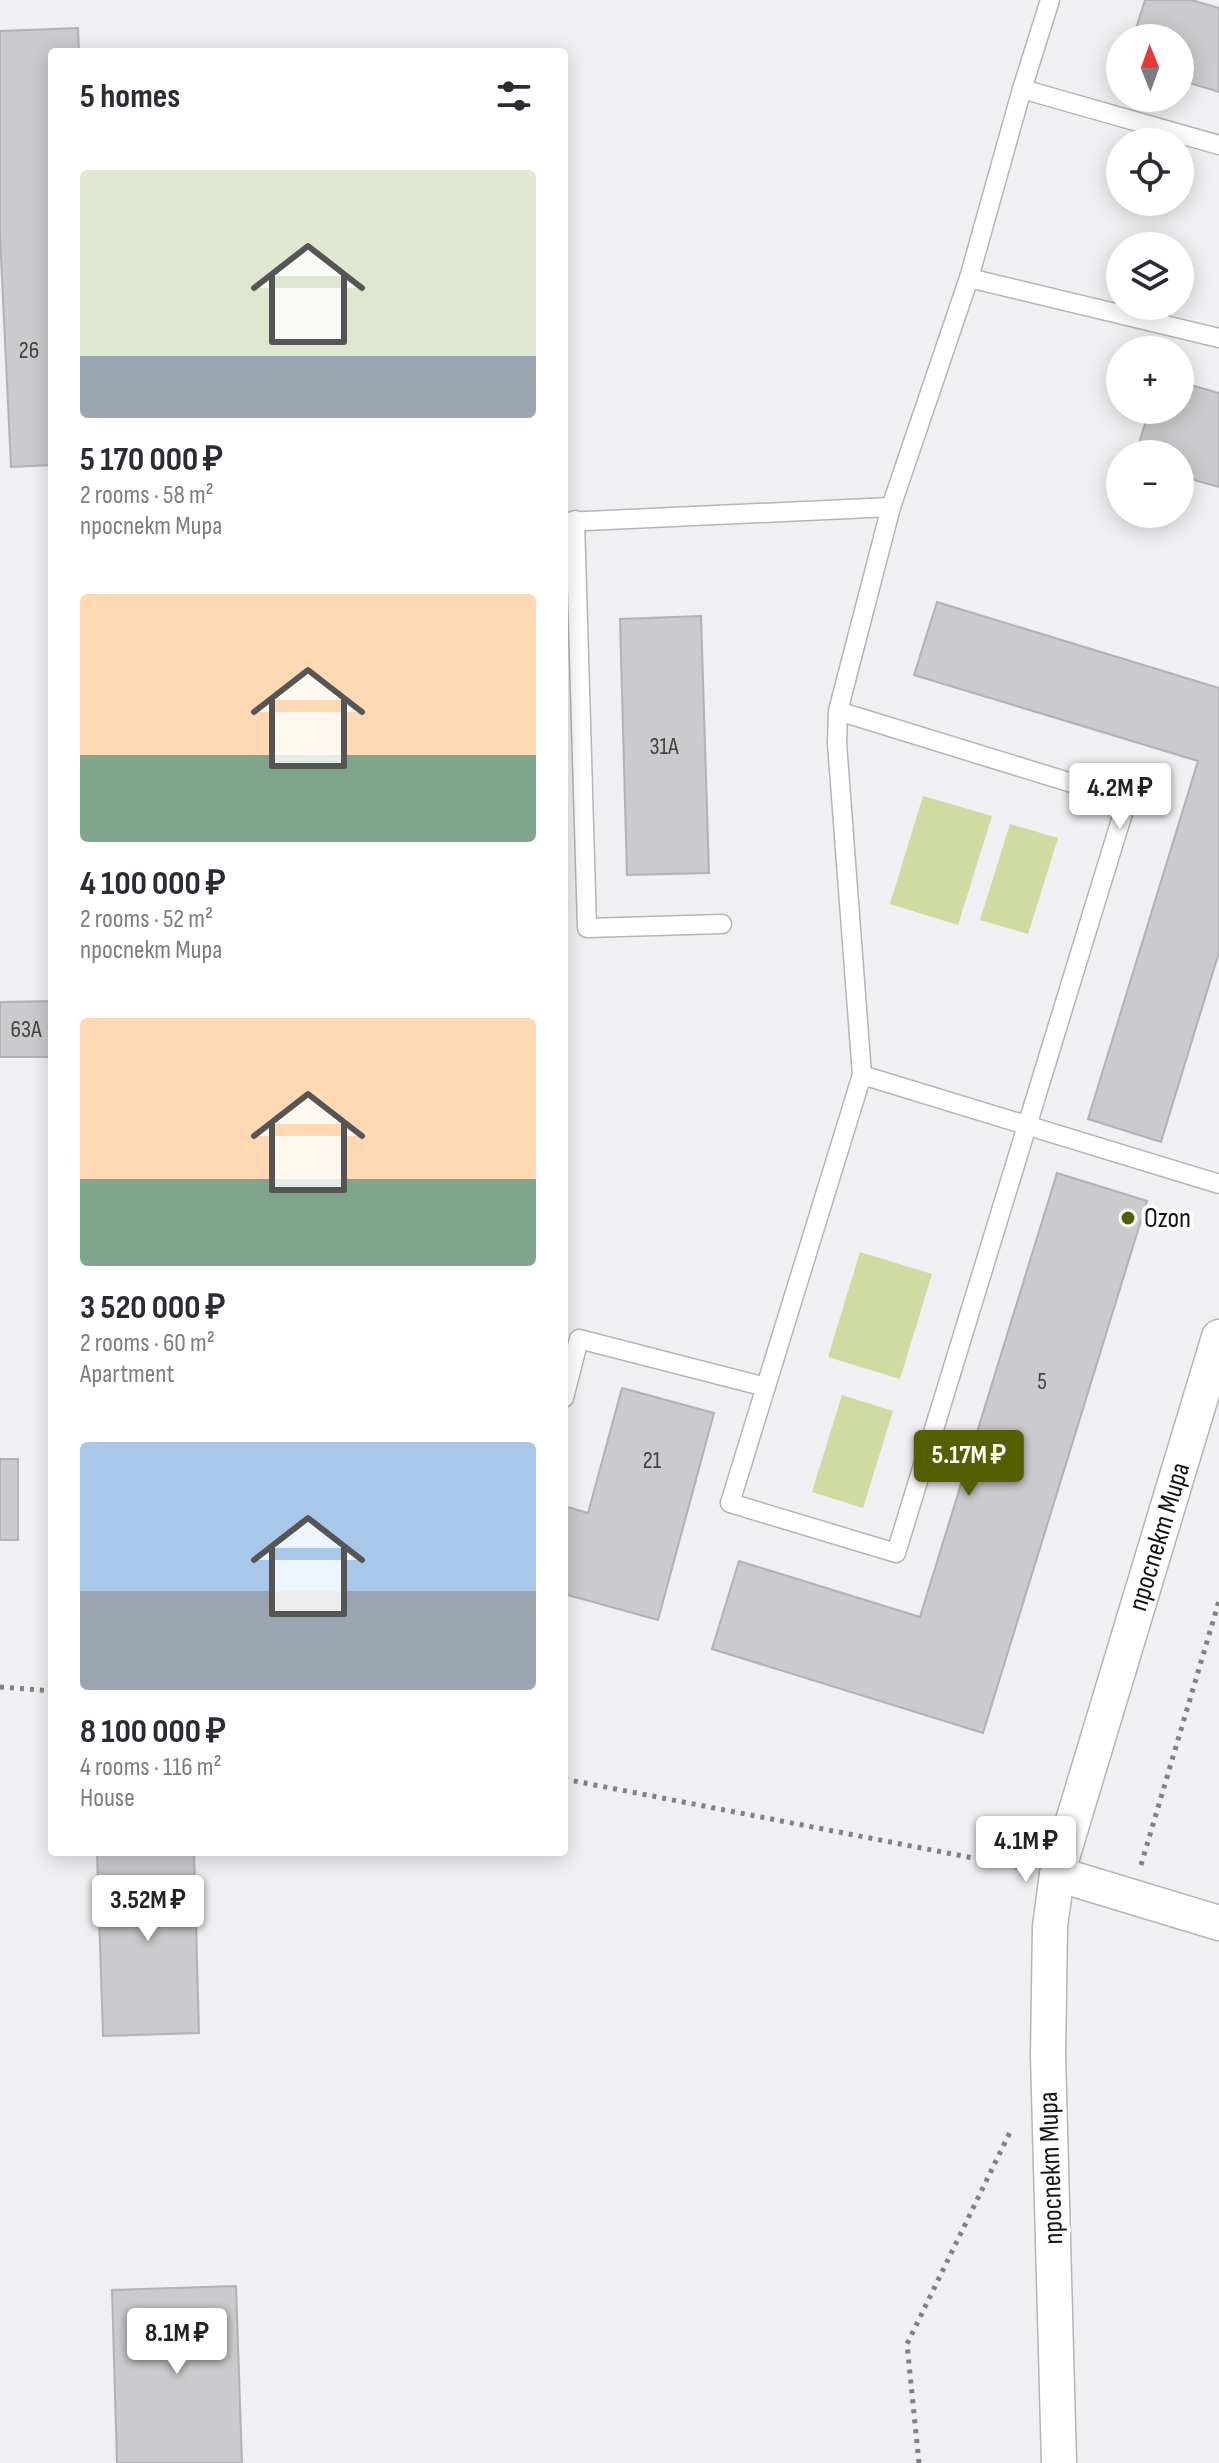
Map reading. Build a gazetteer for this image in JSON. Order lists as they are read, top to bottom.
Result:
{
  "streets": {
    "street": ["проспект Мира"]
  },
  "places": ["Ozon"],
  "house_numbers": [
    "26",
    "31А",
    "63А",
    "5",
    "21"
  ],
  "north": "top",
  "page": {
    "map_buttons": ["+", "−"],
    "heading": "5 homes",
    "list": [
      {
        "name": "5 170 000 ₽",
        "note": "2 rooms · 58 m² · проспект Мира"
      },
      {
        "name": "4 100 000 ₽",
        "note": "2 rooms · 52 m² · проспект Мира"
      },
      {
        "name": "3 520 000 ₽",
        "note": "2 rooms · 60 m² · Apartment"
      },
      {
        "name": "8 100 000 ₽",
        "note": "4 rooms · 116 m² · House"
      }
    ],
    "price": [
      "4.2M ₽",
      "5.17M ₽",
      "4.1M ₽",
      "3.52M ₽",
      "8.1M ₽"
    ]
  }
}
